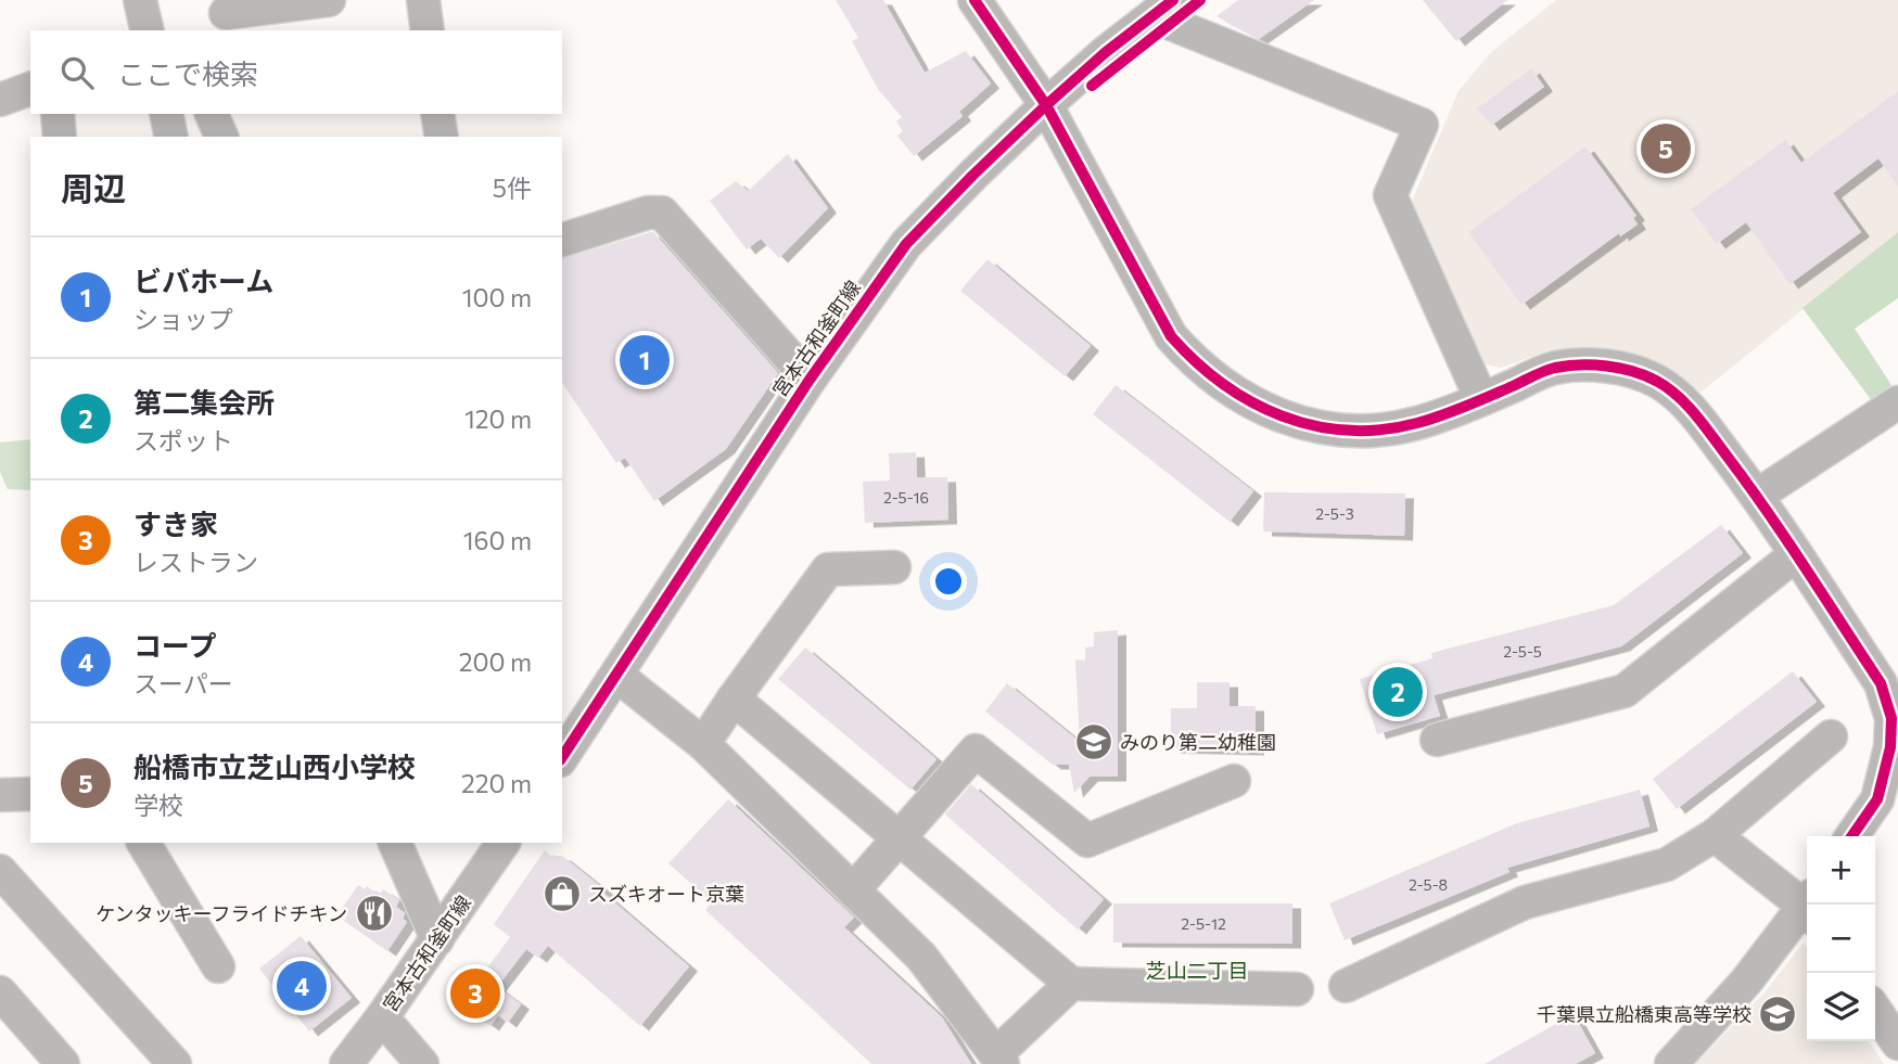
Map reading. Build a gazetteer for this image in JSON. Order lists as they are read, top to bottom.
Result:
{
  "streets": {
    "street": ["宮本古和釜町線"]
  },
  "districts": ["芝山二丁目"],
  "places": {
    "school or university": ["みのり第二幼稚園", "千葉県立船橋東高等学校"],
    "shop": ["スズキオート京葉"],
    "restaurant": ["ケンタッキーフライドチキン"]
  },
  "house_numbers": [
    "2-5-16",
    "2-5-3",
    "2-5-5",
    "2-5-8",
    "2-5-12"
  ],
  "page": {
    "search": "ここで検索",
    "pins": [
      "5",
      "1",
      "2",
      "4",
      "3"
    ],
    "heading": ["周辺", "5件"],
    "list": [
      {
        "mark": "1",
        "name": "ビバホーム",
        "note": "ショップ",
        "value": "100 m"
      },
      {
        "mark": "2",
        "name": "第二集会所",
        "note": "スポット",
        "value": "120 m"
      },
      {
        "mark": "3",
        "name": "すき家",
        "note": "レストラン",
        "value": "160 m"
      },
      {
        "mark": "4",
        "name": "コープ",
        "note": "スーパー",
        "value": "200 m"
      },
      {
        "mark": "5",
        "name": "船橋市立芝山西小学校",
        "note": "学校",
        "value": "220 m"
      }
    ],
    "map_buttons": ["+", "−"]
  }
}
